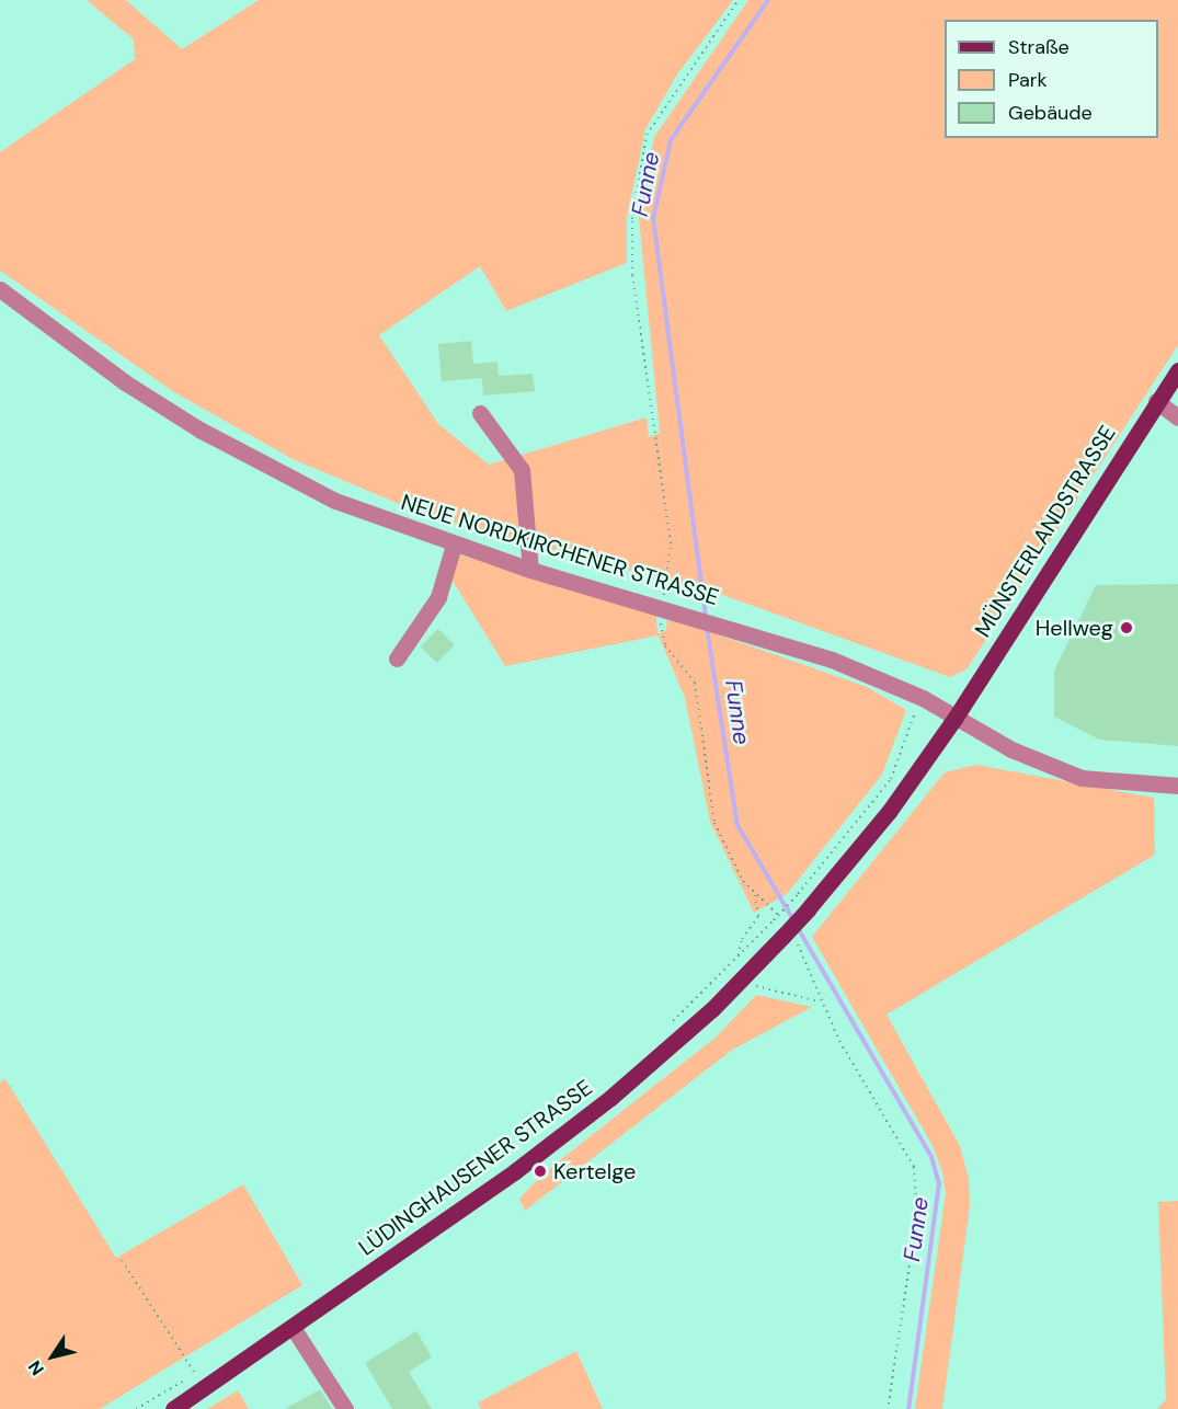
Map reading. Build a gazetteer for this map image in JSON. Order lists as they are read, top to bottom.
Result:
{
  "streets": {
    "main road": ["MÜNSTERLANDSTRASSE", "LÜDINGHAUSENER STRASSE"],
    "street": ["NEUE NORDKIRCHENER STRASSE"]
  },
  "crossings": [
    ["MÜNSTERLANDSTRASSE", "NEUE NORDKIRCHENER STRASSE"],
    ["MÜNSTERLANDSTRASSE", "LÜDINGHAUSENER STRASSE"],
    ["NEUE NORDKIRCHENER STRASSE", "LÜDINGHAUSENER STRASSE"]
  ],
  "water": ["Funne"],
  "places": ["Hellweg", "Kertelge"],
  "legend": ["Straße", "Park", "Gebäude"],
  "north": "bottom left"
}
